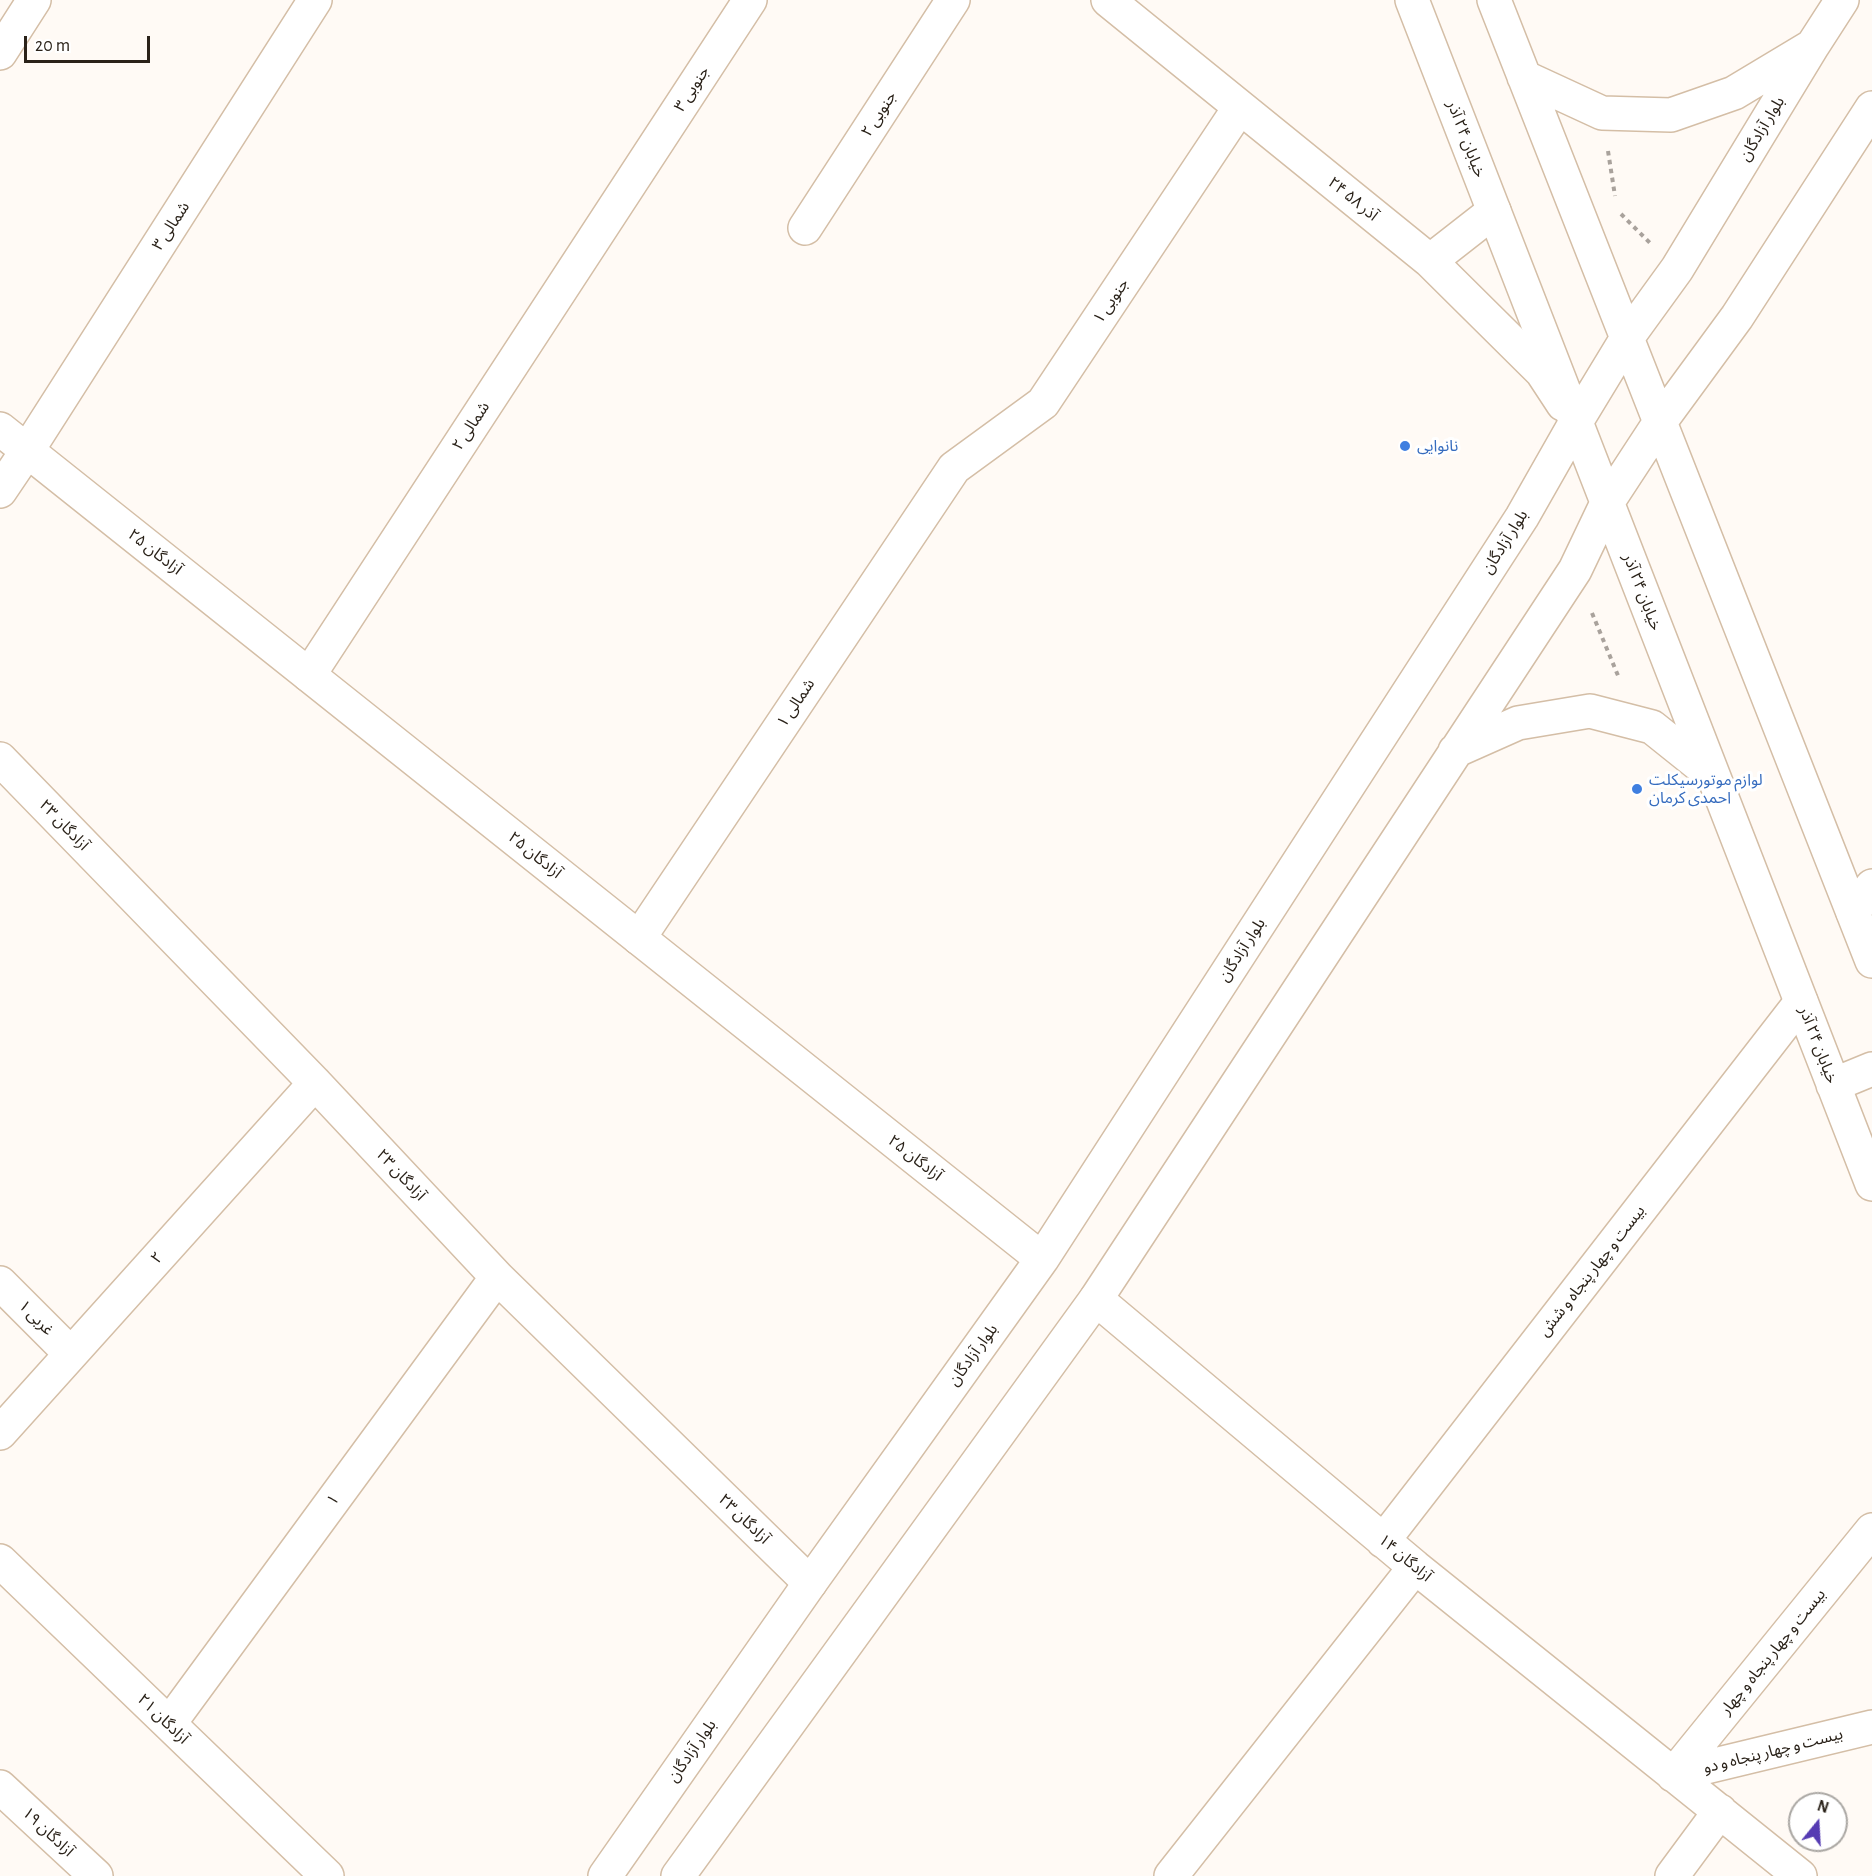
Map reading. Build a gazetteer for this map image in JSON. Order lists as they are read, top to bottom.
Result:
{
  "streets": {
    "street": [
      "۳ جنوبی",
      "۲ جنوبی",
      "بلوار آزادگان",
      "خیابان ۲۴ آذر",
      "۲۴ آذر ۵۸",
      "۳ شمالی",
      "۱ جنوبی",
      "۲ شمالی",
      "آزادگان ۲۵",
      "۱ شمالی",
      "آزادگان ۲۳",
      "۲",
      "بیست و چهار پنجاه و شش",
      "۱ غربی",
      "۱",
      "آزادگان ۱۴",
      "بیست و چهار پنجاه و چهار",
      "آزادگان ۲۱",
      "بیست و چهار پنجاه و دو",
      "آزادگان ۱۹"
    ]
  },
  "crossings": [
    ["۳ جنوبی", "۲ شمالی"],
    ["بلوار آزادگان", "خیابان ۲۴ آذر"],
    ["بلوار آزادگان", "۲۴ آذر ۵۸"],
    ["بلوار آزادگان", "آزادگان ۲۵"],
    ["بلوار آزادگان", "آزادگان ۲۳"],
    ["خیابان ۲۴ آذر", "۲۴ آذر ۵۸"],
    ["خیابان ۲۴ آذر", "بیست و چهار پنجاه و شش"],
    ["۲۴ آذر ۵۸", "۱ جنوبی"],
    ["۳ شمالی", "آزادگان ۲۵"],
    ["۱ جنوبی", "۱ شمالی"],
    ["۲ شمالی", "آزادگان ۲۵"],
    ["آزادگان ۲۵", "۱ شمالی"],
    ["آزادگان ۲۳", "۲"],
    ["آزادگان ۲۳", "۱"],
    ["۲", "۱ غربی"],
    ["بیست و چهار پنجاه و شش", "آزادگان ۱۴"],
    ["۱", "آزادگان ۲۱"],
    ["آزادگان ۱۴", "بیست و چهار پنجاه و چهار"],
    ["آزادگان ۱۴", "بیست و چهار پنجاه و دو"],
    ["بیست و چهار پنجاه و چهار", "بیست و چهار پنجاه و دو"]
  ],
  "places": ["نانوایی", "لوازم موتورسیکلت احمدی کرمان"],
  "scale_bar": "20 m",
  "north": "top"
}
